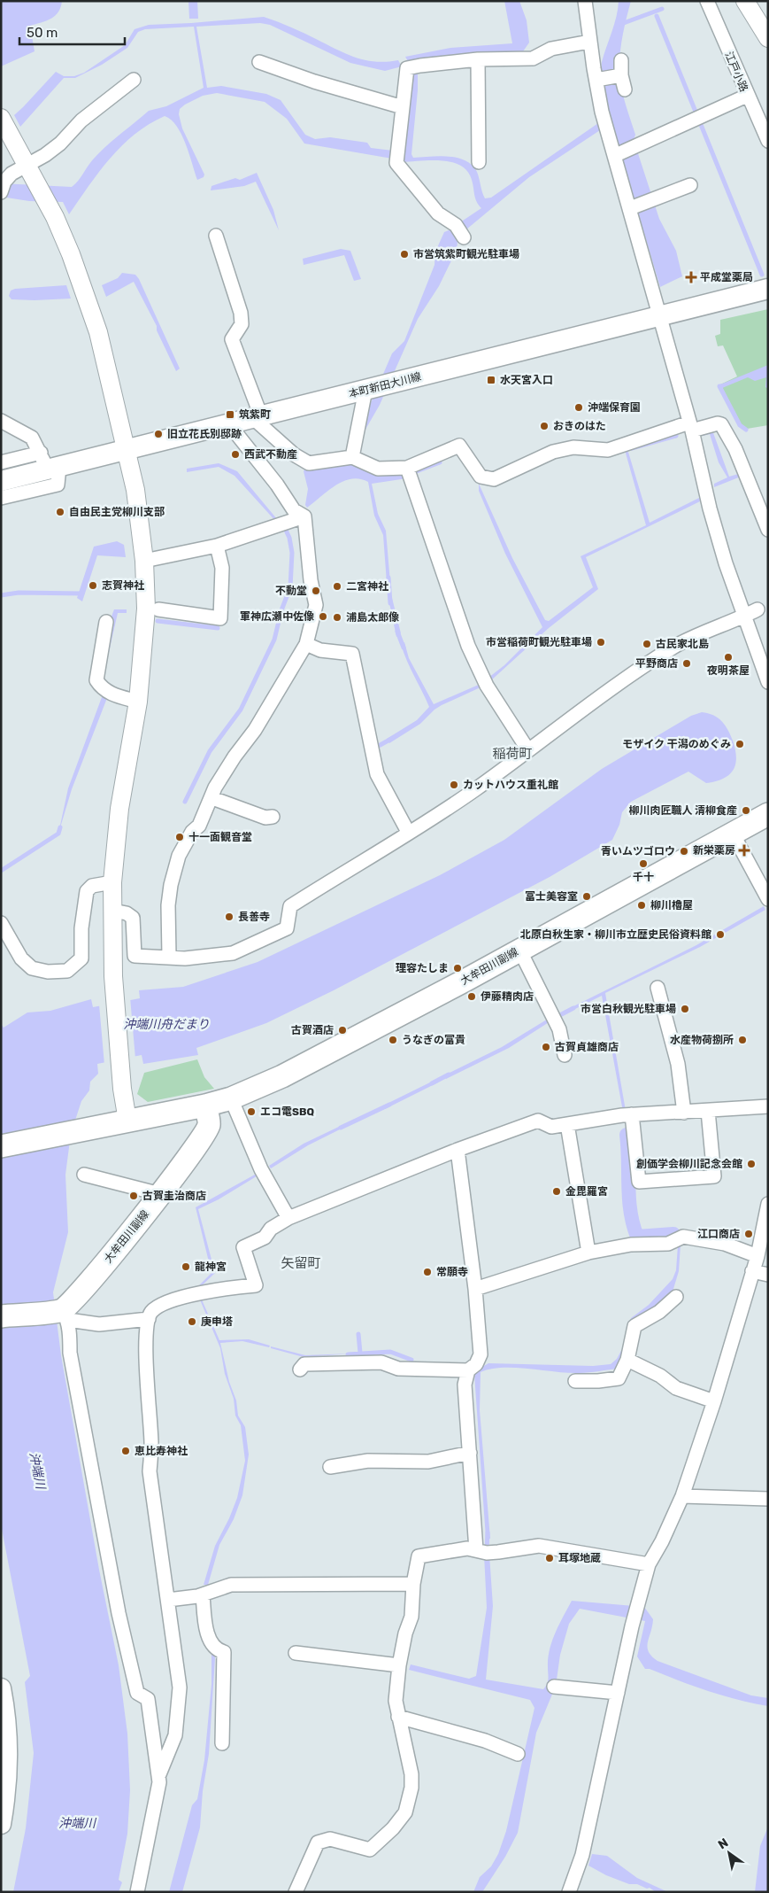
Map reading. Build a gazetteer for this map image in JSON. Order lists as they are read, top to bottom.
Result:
{
  "streets": {
    "main road": ["本町新田大川線", "大牟田川副線"],
    "street": ["江戸小路"]
  },
  "districts": ["稲荷町", "矢留町"],
  "water": ["沖端川舟だまり", "沖端川"],
  "places": {
    "other": [
      "市営筑紫町観光駐車場",
      "沖端保育園",
      "おきのはた",
      "旧立花氏別邸跡",
      "西武不動産",
      "自由民主党柳川支部",
      "志賀神社",
      "二宮神社",
      "不動堂",
      "軍神広瀬中佐像",
      "浦島太郎像",
      "市営稲荷町観光駐車場",
      "古民家北島",
      "夜明茶屋",
      "平野商店",
      "モザイク 干潟のめぐみ",
      "カットハウス重礼館",
      "柳川肉匠職人 清柳食産",
      "十一面観音堂",
      "青いムツゴロウ",
      "千十",
      "冨士美容室",
      "柳川櫓屋",
      "長善寺",
      "北原白秋生家・柳川市立歴史民俗資料館",
      "理容たしま",
      "伊藤精肉店",
      "市営白秋観光駐車場",
      "古賀酒店",
      "うなぎの富貴",
      "水産物荷捌所",
      "古賀貞雄商店",
      "エコ電SBQ",
      "創価学会柳川記念会館",
      "金毘羅宮",
      "古賀圭治商店",
      "江口商店",
      "龍神宮",
      "常願寺",
      "庚申塔",
      "恵比寿神社",
      "耳塚地蔵"
    ],
    "health": ["平成堂薬局", "新栄薬房"],
    "transit": ["水天宮入口", "筑紫町"]
  },
  "scale_bar": "50 m",
  "north": "top left"
}
